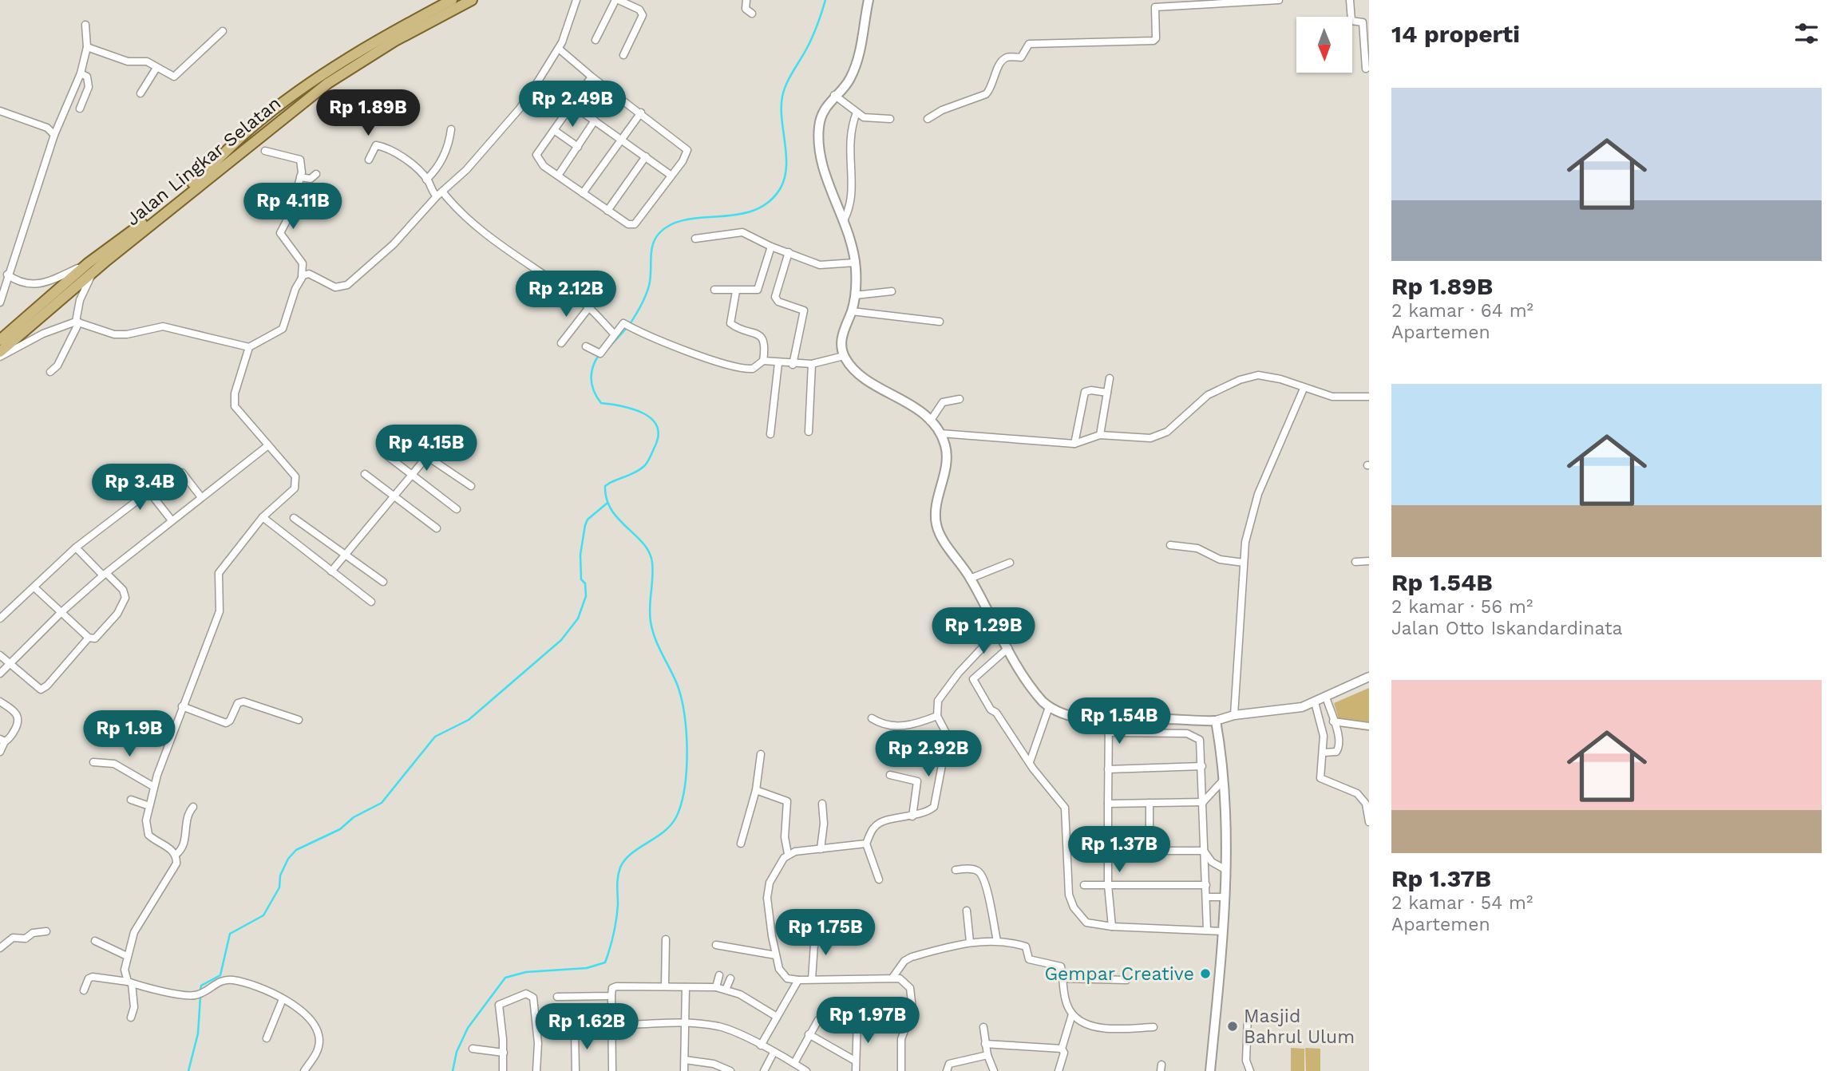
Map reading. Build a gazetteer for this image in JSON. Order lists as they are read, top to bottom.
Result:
{
  "streets": {
    "main road": ["Jalan Lingkar Selatan"]
  },
  "places": ["Gempar Creative", "Masjid Bahrul Ulum"],
  "north": "bottom",
  "page": {
    "heading": "14 properti",
    "list": [
      {
        "name": "Rp 1.89B",
        "note": "2 kamar · 64 m² · Apartemen"
      },
      {
        "name": "Rp 1.54B",
        "note": "2 kamar · 56 m² · Jalan Otto Iskandardinata"
      },
      {
        "name": "Rp 1.37B",
        "note": "2 kamar · 54 m² · Apartemen"
      }
    ],
    "price": [
      "Rp 2.49B",
      "Rp 1.89B",
      "Rp 4.11B",
      "Rp 2.12B",
      "Rp 4.15B",
      "Rp 3.4B",
      "Rp 1.29B",
      "Rp 1.54B",
      "Rp 1.9B",
      "Rp 2.92B",
      "Rp 1.37B",
      "Rp 1.75B",
      "Rp 1.97B",
      "Rp 1.62B"
    ]
  }
}
